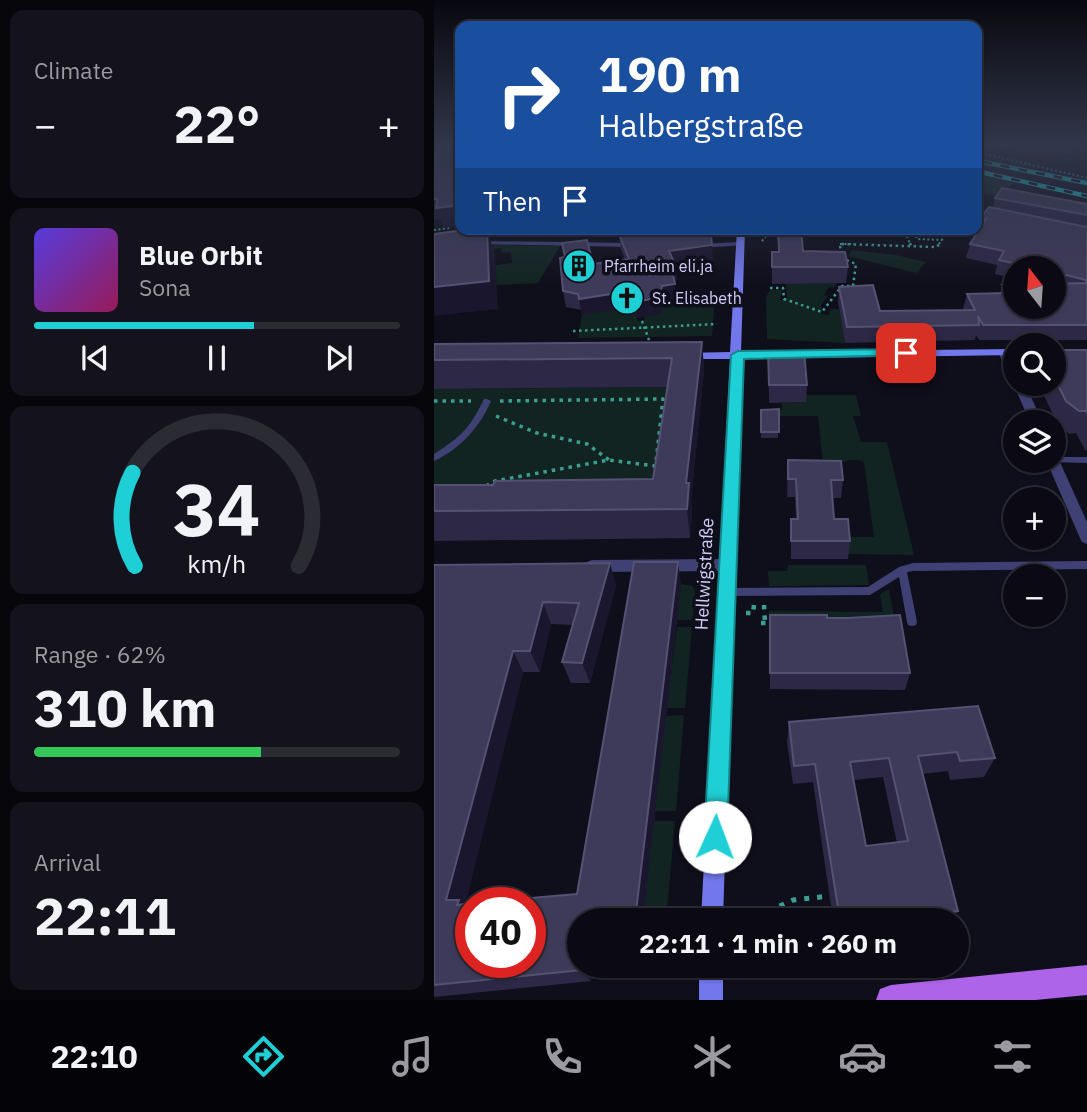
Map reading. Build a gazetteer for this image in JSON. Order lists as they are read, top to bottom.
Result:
{
  "streets": {
    "street": ["Hellwigstraße"]
  },
  "places": {
    "building": ["Pfarrheim eli.ja"],
    "church": ["St. Elisabeth"]
  },
  "north": "top",
  "page": {
    "tile": [
      "Climate",
      ["Range · 62%", "310 km"],
      ["Arrival", "22:11"]
    ],
    "turn": ["190 m", "Halbergstraße"],
    "heat": ["−", "22°", "+"],
    "then": "Then",
    "song": ["Blue Orbit", "Sona"],
    "map_buttons": ["+", "−"],
    "limit": "40",
    "trip": "22:11 · 1 min · 260 m",
    "tabs": "22:10",
    "gauge": ["34", "km/h"]
  }
}
